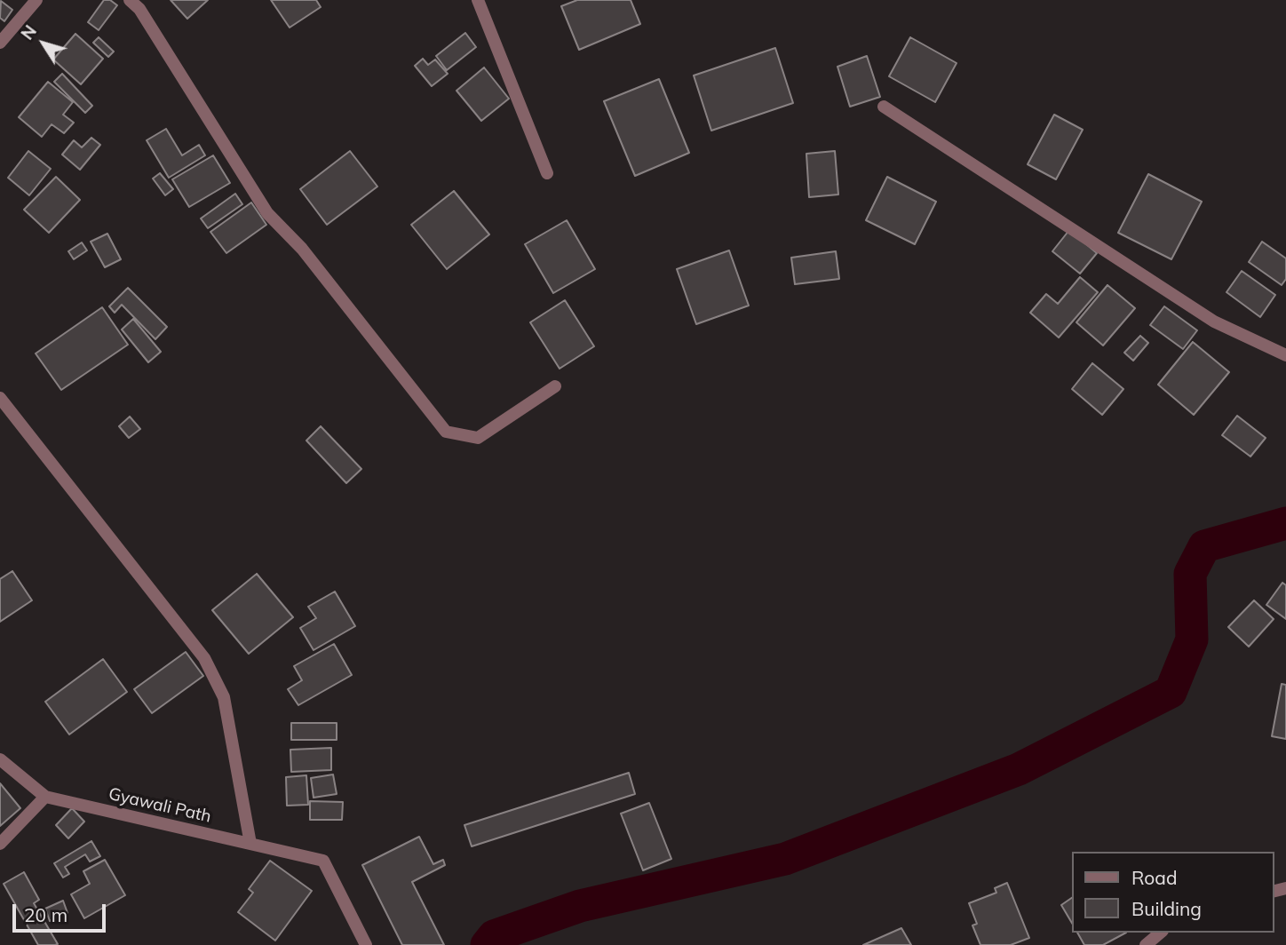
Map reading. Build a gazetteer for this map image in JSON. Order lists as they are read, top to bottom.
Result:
{
  "streets": {
    "street": ["Gyawali Path"]
  },
  "legend": ["Road", "Building"],
  "scale_bar": "20 m",
  "north": "top left"
}
